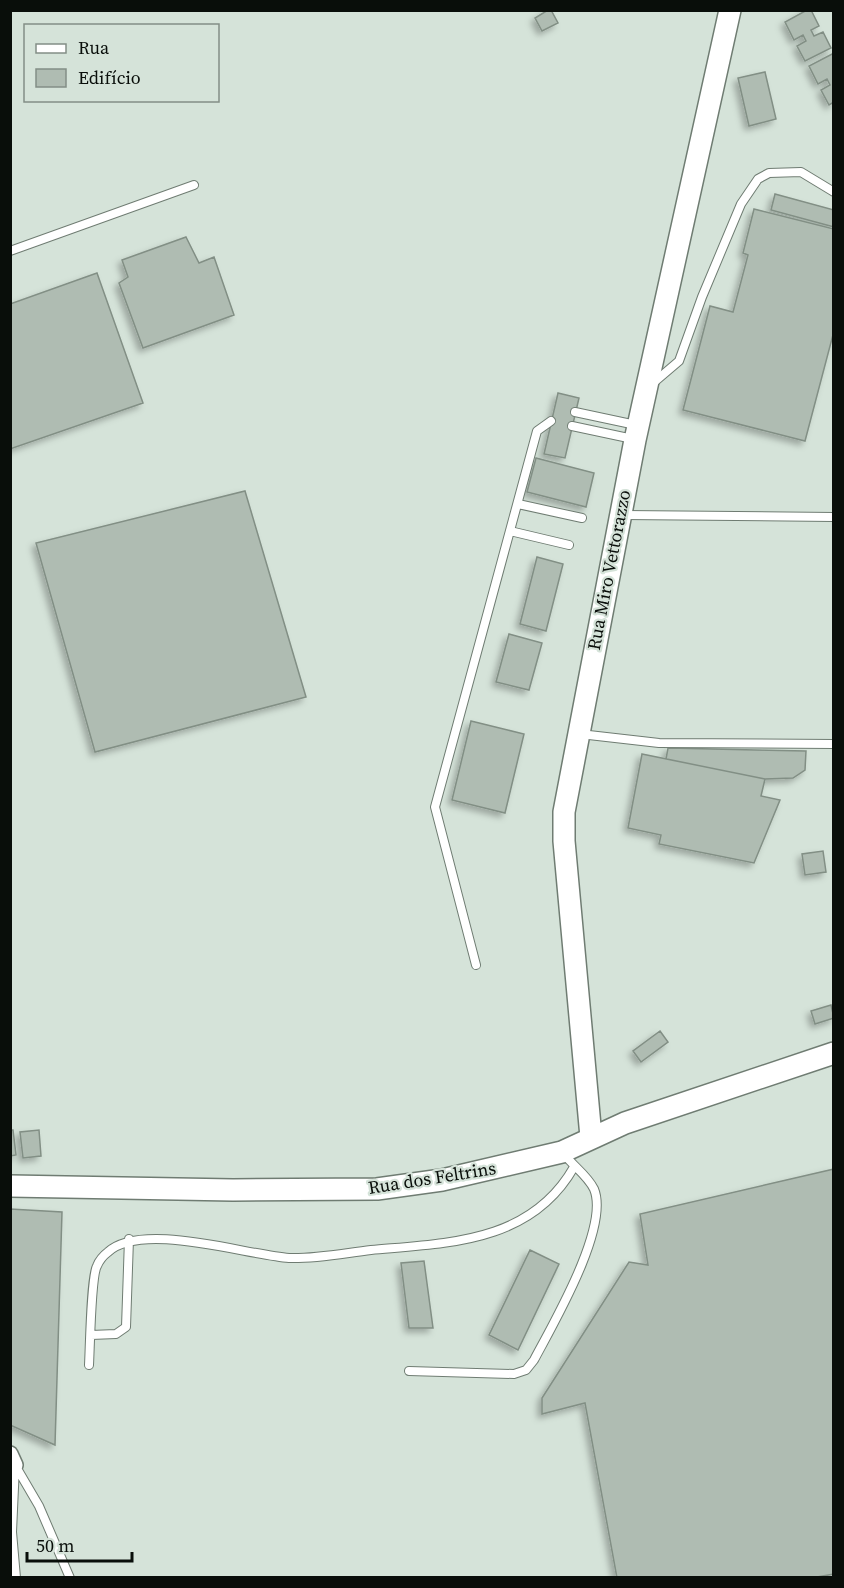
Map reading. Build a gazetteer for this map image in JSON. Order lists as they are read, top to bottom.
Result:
{
  "streets": {
    "street": ["Rua Miro Vettorazzo", "Rua dos Feltrins"]
  },
  "crossings": [
    ["Rua Miro Vettorazzo", "Rua dos Feltrins"]
  ],
  "legend": ["Rua", "Edifício"],
  "scale_bar": "50 m"
}
